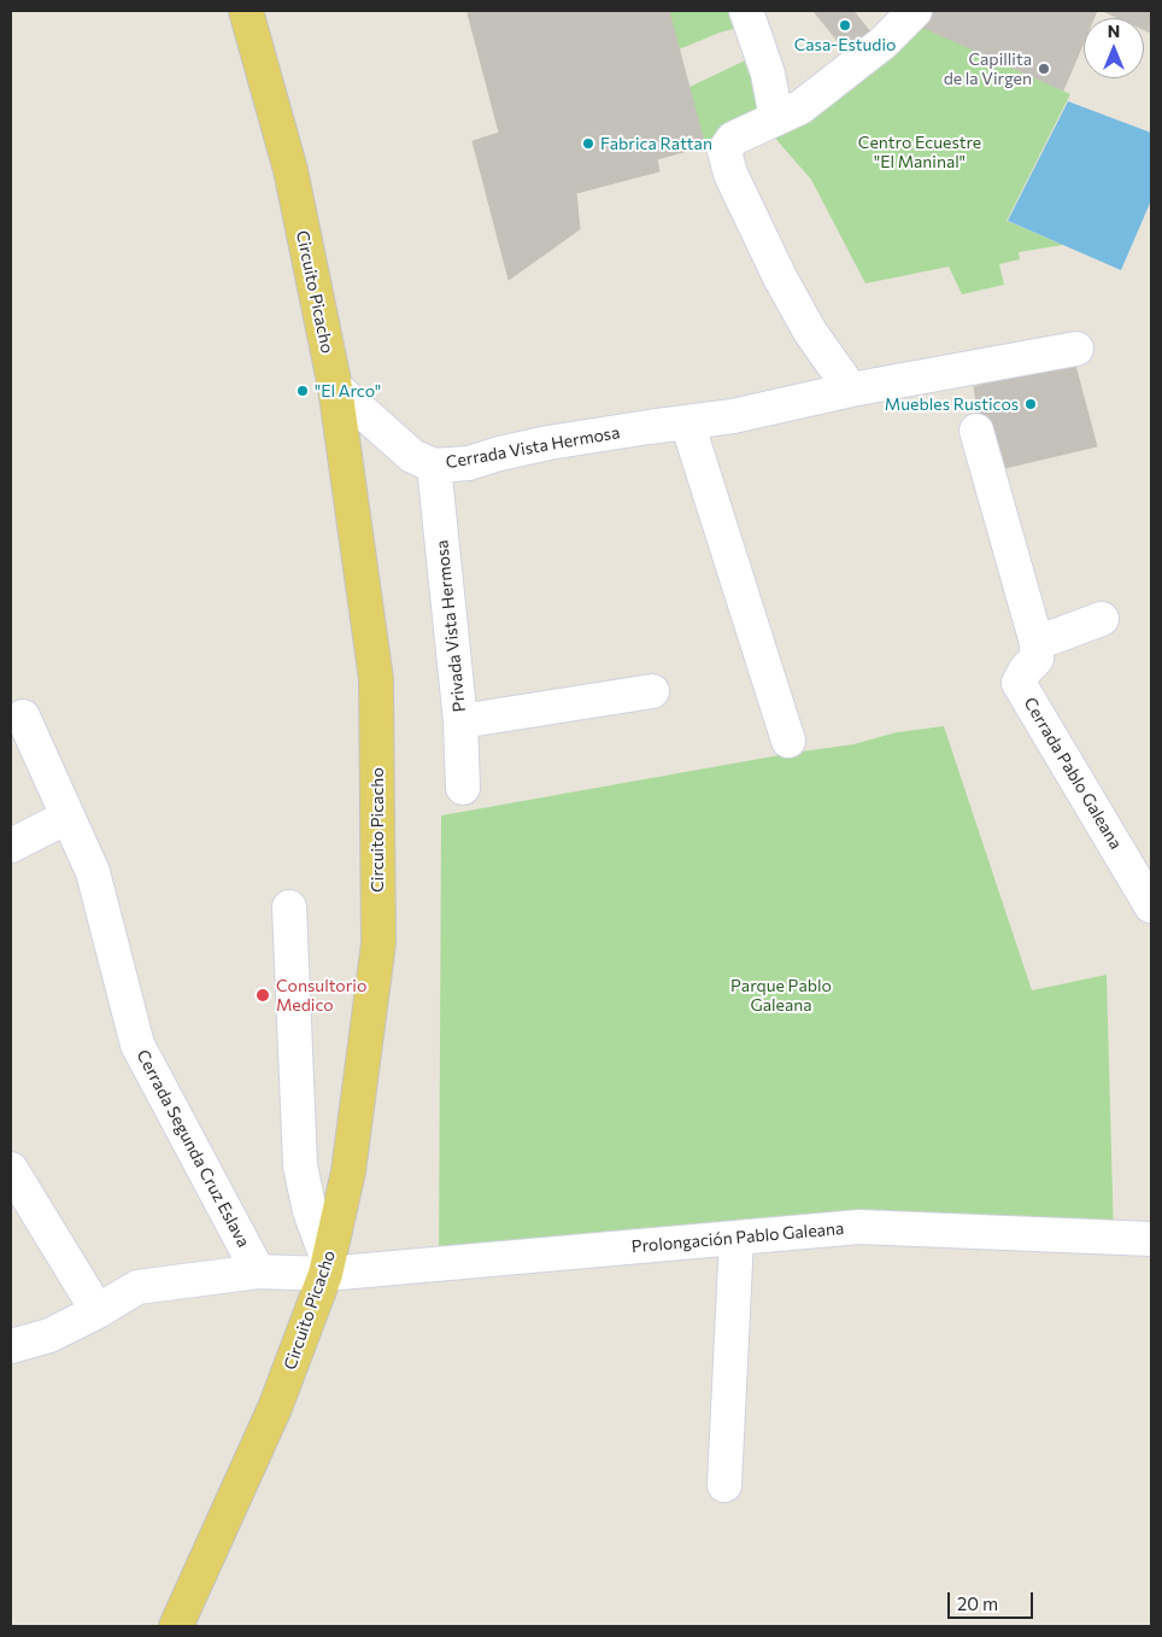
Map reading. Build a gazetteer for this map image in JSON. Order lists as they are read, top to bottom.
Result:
{
  "streets": {
    "main road": ["Circuito Picacho"],
    "street": [
      "Cerrada Vista Hermosa",
      "Privada Vista Hermosa",
      "Cerrada Pablo Galeana",
      "Cerrada Segunda Cruz Eslava",
      "Prolongación Pablo Galeana"
    ]
  },
  "crossings": [
    ["Circuito Picacho", "Cerrada Vista Hermosa"],
    ["Circuito Picacho", "Prolongación Pablo Galeana"],
    ["Cerrada Vista Hermosa", "Privada Vista Hermosa"],
    ["Cerrada Segunda Cruz Eslava", "Prolongación Pablo Galeana"]
  ],
  "parks": ["Centro Ecuestre \"El Maninal\"", "Parque Pablo Galeana"],
  "places": [
    "Casa-Estudio",
    "Capillita de la Virgen",
    "Fabrica Rattan",
    "\"El Arco\"",
    "Muebles Rusticos",
    "Consultorio Medico"
  ],
  "scale_bar": "20 m",
  "north": "top"
}
